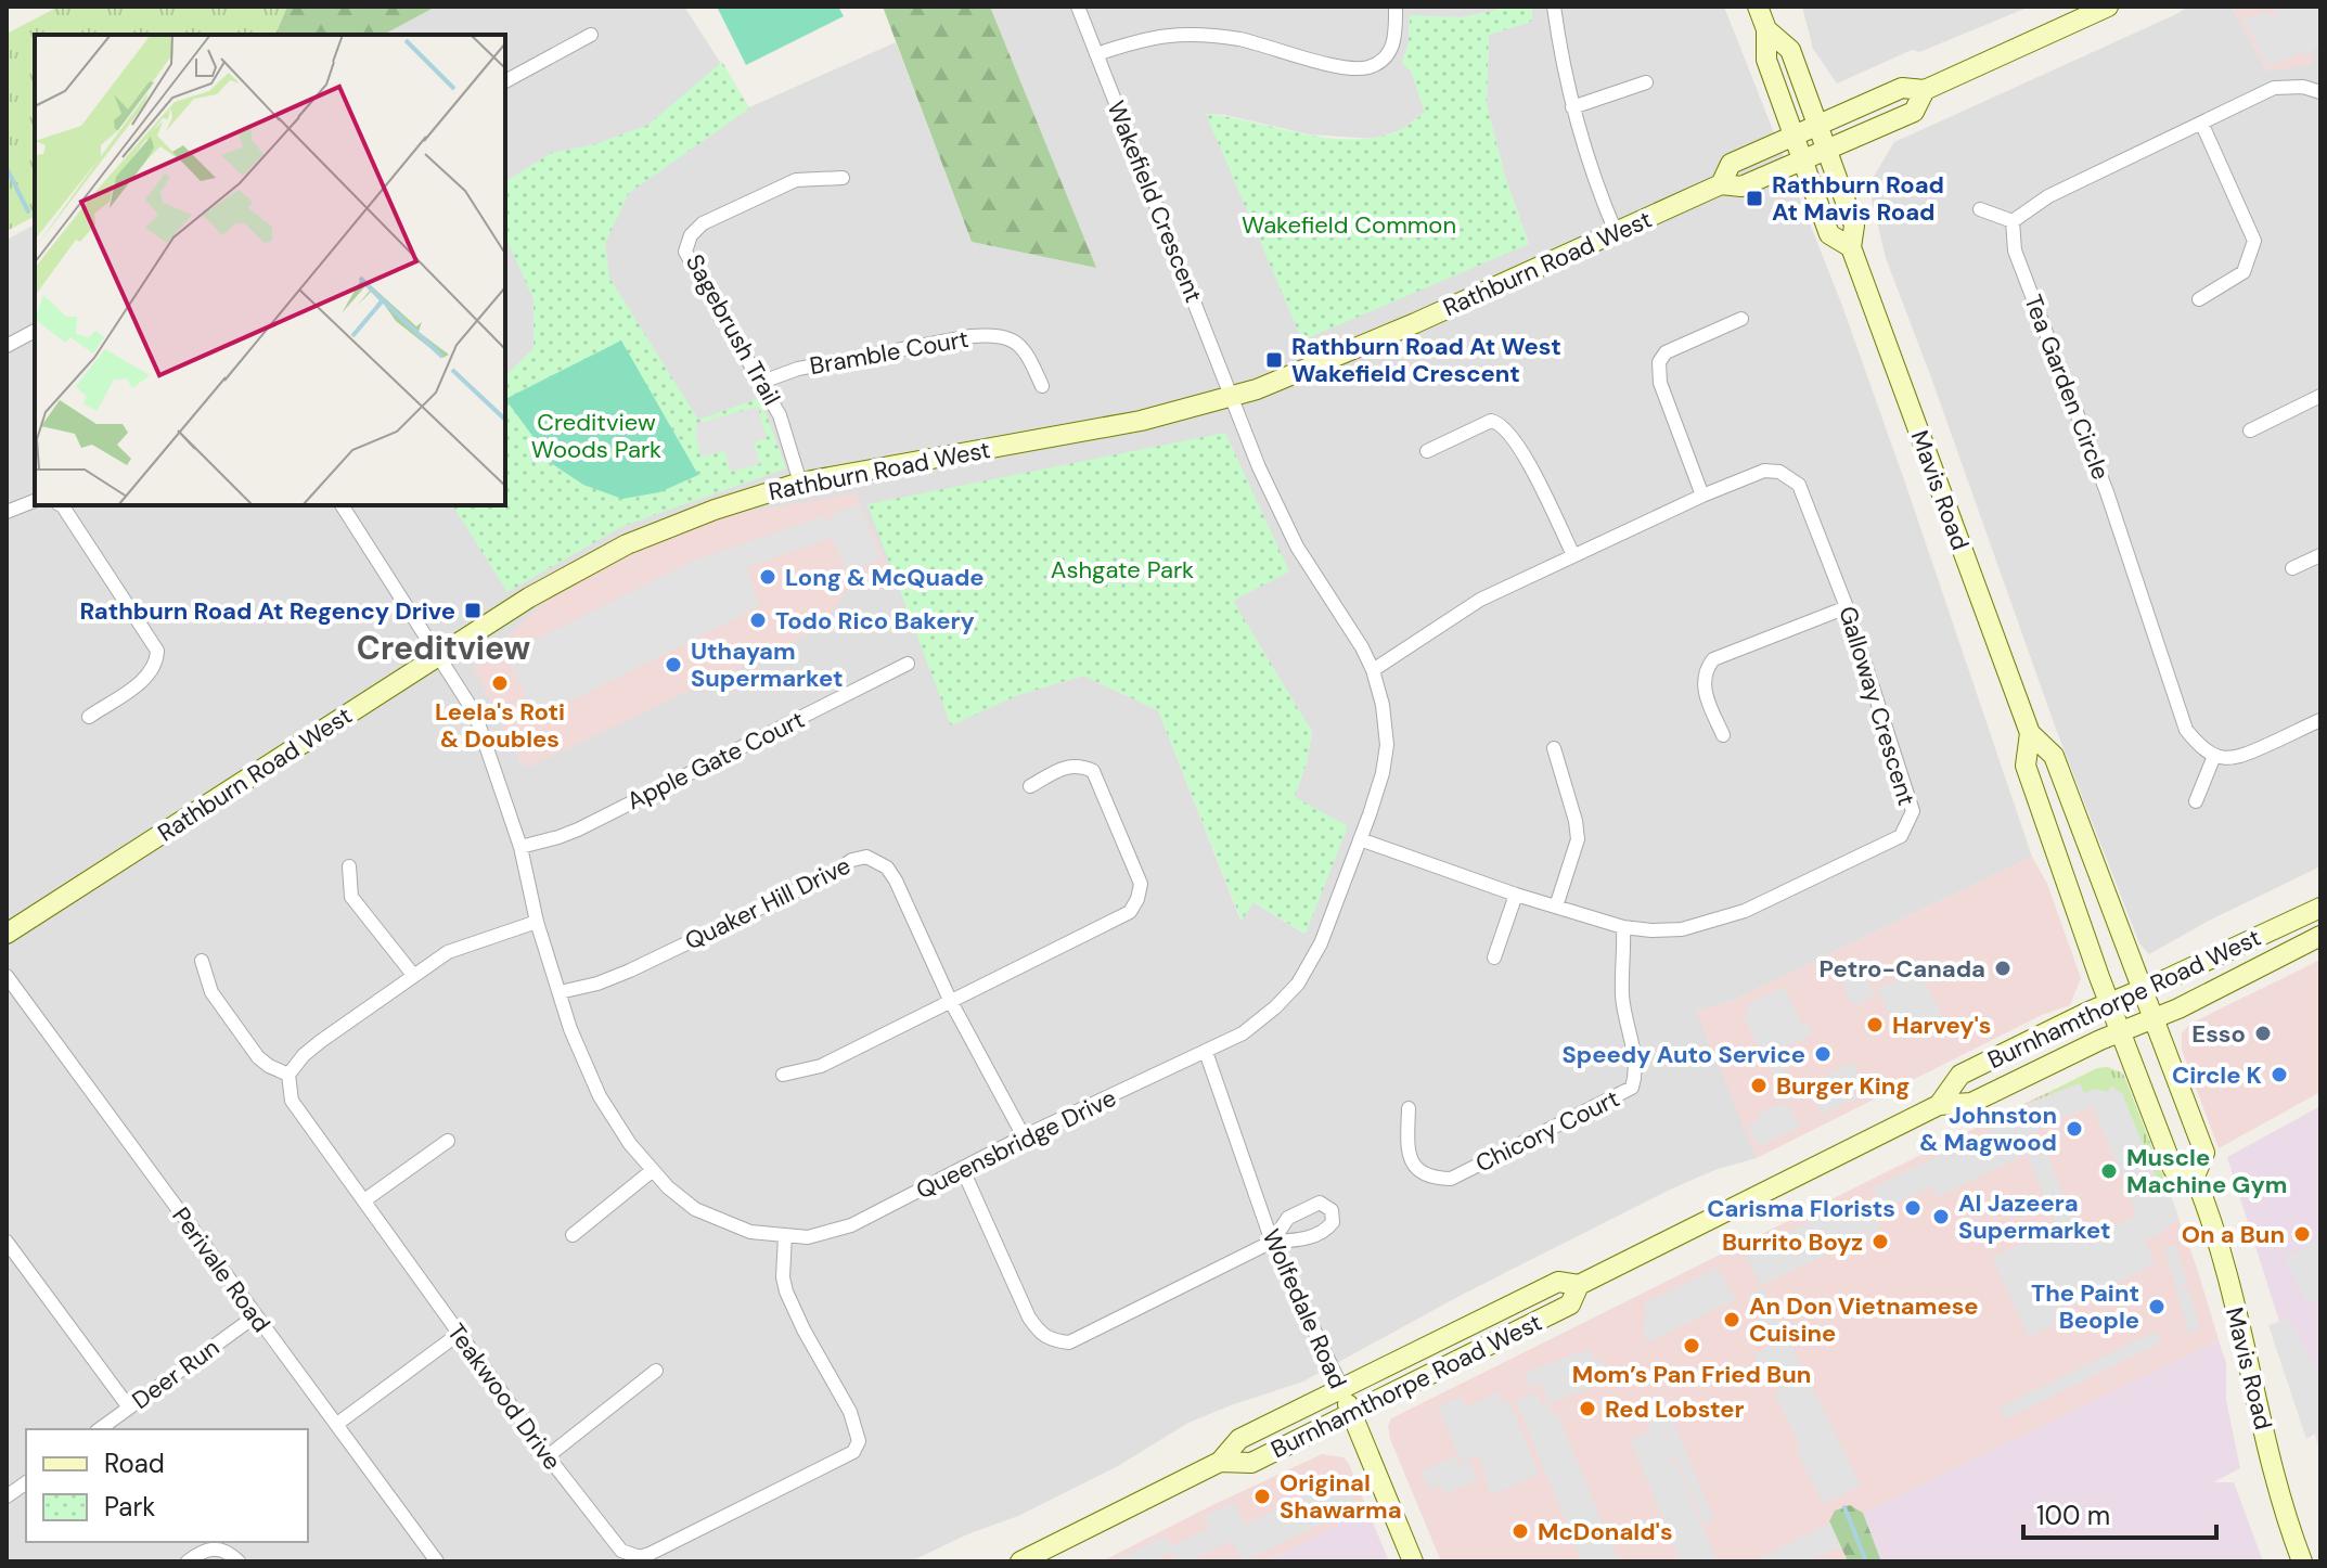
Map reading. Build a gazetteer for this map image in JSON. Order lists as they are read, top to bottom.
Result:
{
  "streets": {
    "main road": [
      "Rathburn Road West",
      "Mavis Road",
      "Burnhamthorpe Road West",
      "Wolfedale Road"
    ],
    "street": [
      "Wakefield Crescent",
      "Sagebrush Trail",
      "Bramble Court",
      "Tea Garden Circle",
      "Galloway Crescent",
      "Apple Gate Court",
      "Quaker Hill Drive",
      "Chicory Court",
      "Queensbridge Drive",
      "Perivale Road",
      "Deer Run",
      "Teakwood Drive"
    ]
  },
  "crossings": [
    ["Wakefield Crescent", "Rathburn Road West"],
    ["Wakefield Crescent", "Queensbridge Drive"],
    ["Rathburn Road West", "Sagebrush Trail"],
    ["Rathburn Road West", "Mavis Road"],
    ["Rathburn Road West", "Queensbridge Drive"],
    ["Sagebrush Trail", "Bramble Court"],
    ["Mavis Road", "Burnhamthorpe Road West"],
    ["Galloway Crescent", "Chicory Court"],
    ["Galloway Crescent", "Queensbridge Drive"],
    ["Apple Gate Court", "Queensbridge Drive"],
    ["Quaker Hill Drive", "Queensbridge Drive"],
    ["Burnhamthorpe Road West", "Wolfedale Road"],
    ["Queensbridge Drive", "Wolfedale Road"],
    ["Queensbridge Drive", "Teakwood Drive"],
    ["Perivale Road", "Deer Run"]
  ],
  "districts": ["Creditview"],
  "parks": ["Wakefield Common", "Creditview Woods Park", "Ashgate Park"],
  "places": {
    "transit": ["Rathburn Road At Mavis Road", "Rathburn Road At West Wakefield Crescent", "Rathburn Road At Regency Drive"],
    "other": [
      "Long & McQuade",
      "Todo Rico Bakery",
      "Uthayam Supermarket",
      "Leela's Roti & Doubles",
      "Petro-Canada",
      "Harvey's",
      "Esso",
      "Speedy Auto Service",
      "Circle K",
      "Burger King",
      "Johnston & Magwood",
      "Muscle Machine Gym",
      "Carisma Florists",
      "Al Jazeera Supermarket",
      "On a Bun",
      "Burrito Boyz",
      "The Paint Beople",
      "An Don Vietnamese Cuisine",
      "Mom’s Pan Fried Bun",
      "Red Lobster",
      "Original Shawarma",
      "McDonald's"
    ]
  },
  "legend": ["Road", "Park"],
  "scale_bar": "100 m"
}
